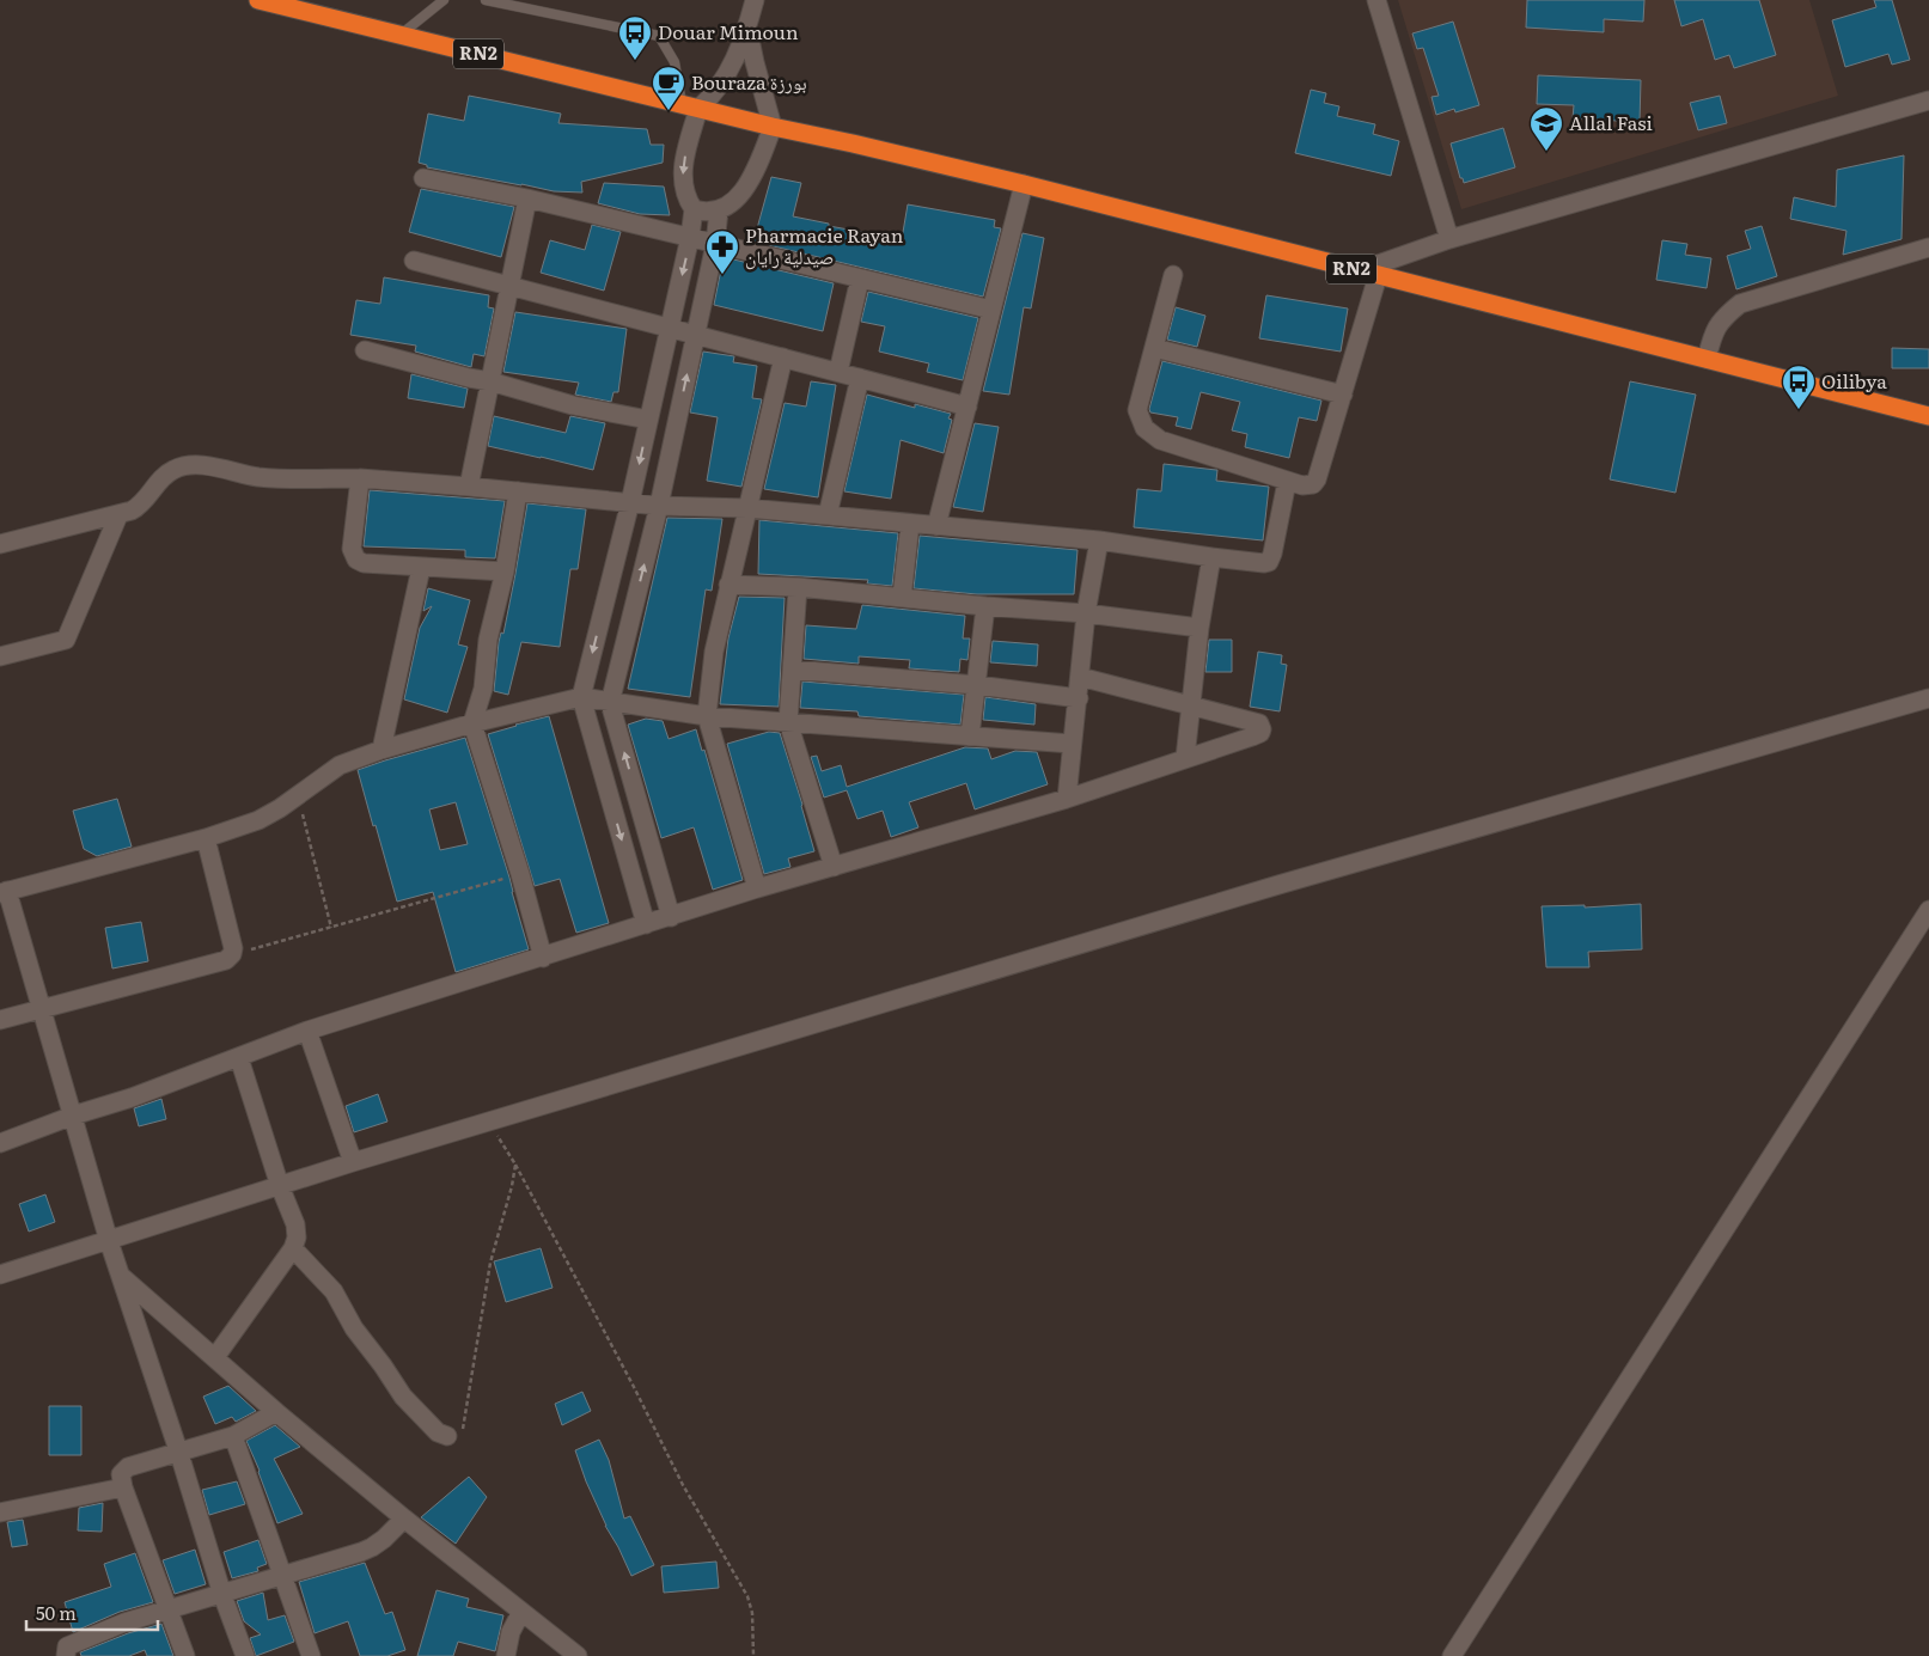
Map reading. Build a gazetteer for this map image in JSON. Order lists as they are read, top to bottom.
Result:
{
  "streets": {
    "highway": ["RN2"]
  },
  "places": {
    "bus stop": ["Douar Mimoun", "Oilibya"],
    "cafe": ["Bouraza بورزة"],
    "school or university": ["Allal Fasi"],
    "pharmacy": ["Pharmacie Rayan صيدلية رايان"]
  },
  "scale_bar": "50 m"
}
